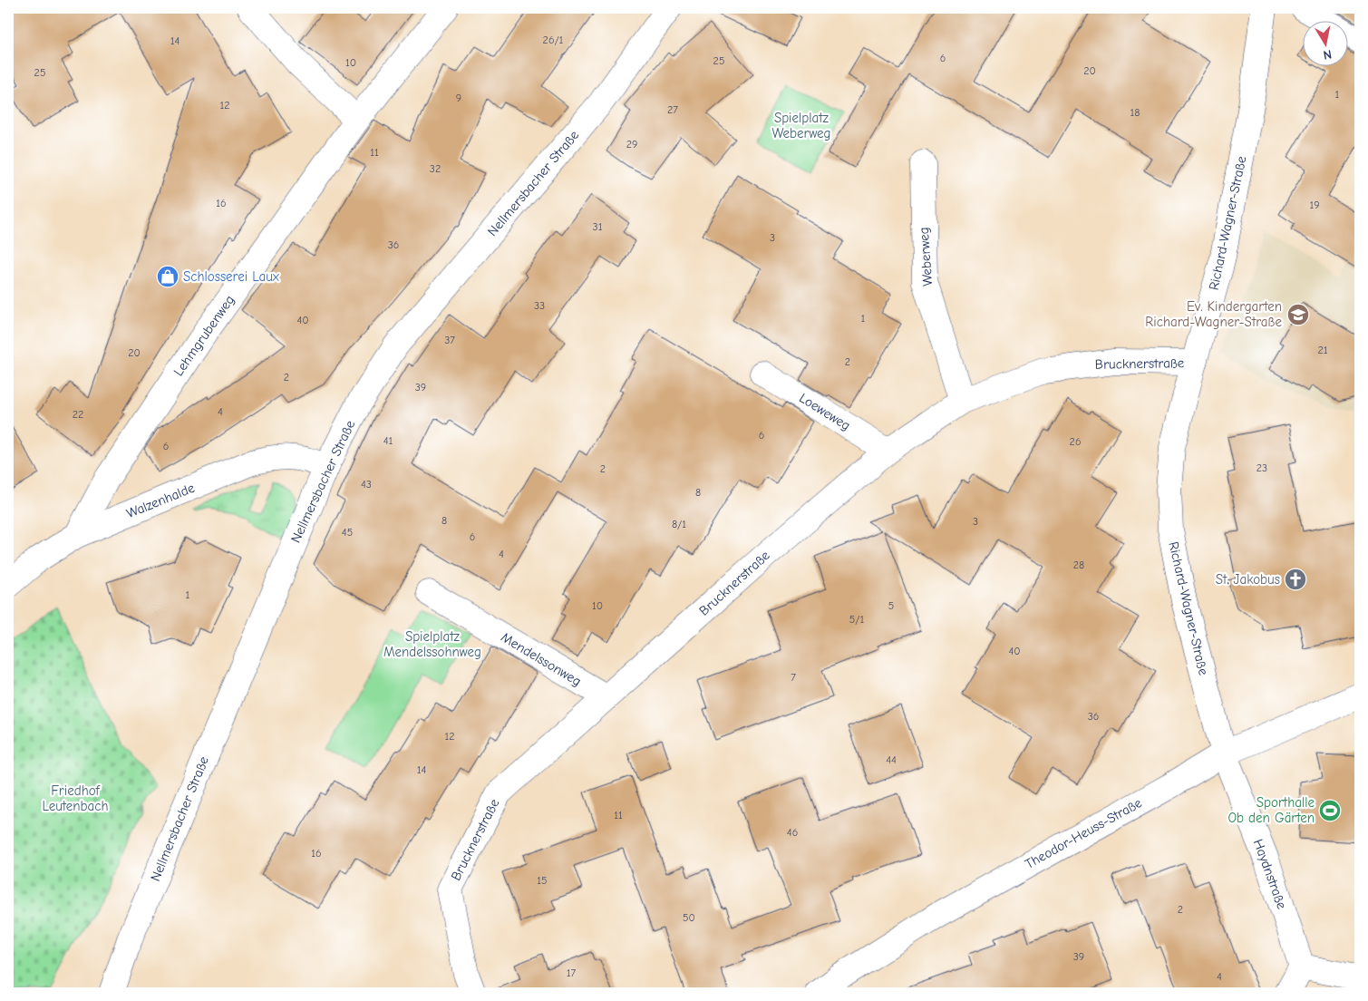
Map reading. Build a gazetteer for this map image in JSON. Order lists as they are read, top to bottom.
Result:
{
  "streets": {
    "street": [
      "Nellmersbacher Straße",
      "Richard-Wagner-Straße",
      "Weberweg",
      "Lehmgrubenweg",
      "Brucknerstraße",
      "Loeweweg",
      "Walzenhalde",
      "Mendelssonweg",
      "Theodor-Heuss-Straße",
      "Haydnstraße"
    ]
  },
  "crossings": [
    ["Nellmersbacher Straße", "Walzenhalde"],
    ["Richard-Wagner-Straße", "Brucknerstraße"],
    ["Richard-Wagner-Straße", "Theodor-Heuss-Straße"],
    ["Richard-Wagner-Straße", "Haydnstraße"],
    ["Weberweg", "Brucknerstraße"],
    ["Lehmgrubenweg", "Walzenhalde"],
    ["Brucknerstraße", "Loeweweg"],
    ["Brucknerstraße", "Mendelssonweg"],
    ["Theodor-Heuss-Straße", "Haydnstraße"]
  ],
  "parks": ["Spielplatz Weberweg", "Spielplatz Mendelssohnweg", "Friedhof Leutenbach"],
  "places": {
    "shop": ["Schlosserei Laux"],
    "school or university": ["Ev. Kindergarten Richard-Wagner-Straße"],
    "church": ["St. Jakobus"],
    "sports": ["Sporthalle Ob den Gärten"]
  },
  "house_numbers": [
    "26/1",
    "14",
    "6",
    "25",
    "10",
    "20",
    "25",
    "1",
    "9",
    "12",
    "27",
    "18",
    "29",
    "11",
    "32",
    "16",
    "19",
    "31",
    "3",
    "36",
    "33",
    "1",
    "40",
    "37",
    "21",
    "20",
    "2",
    "2",
    "39",
    "4",
    "22",
    "6",
    "41",
    "26",
    "6",
    "23",
    "2",
    "43",
    "8",
    "8",
    "3",
    "8/1",
    "45",
    "6",
    "4",
    "28",
    "1",
    "10",
    "5",
    "5/1",
    "40",
    "7",
    "36",
    "12",
    "44",
    "14",
    "11",
    "46",
    "16",
    "15",
    "2",
    "50",
    "39",
    "17",
    "4"
  ],
  "north": "bottom"
}
